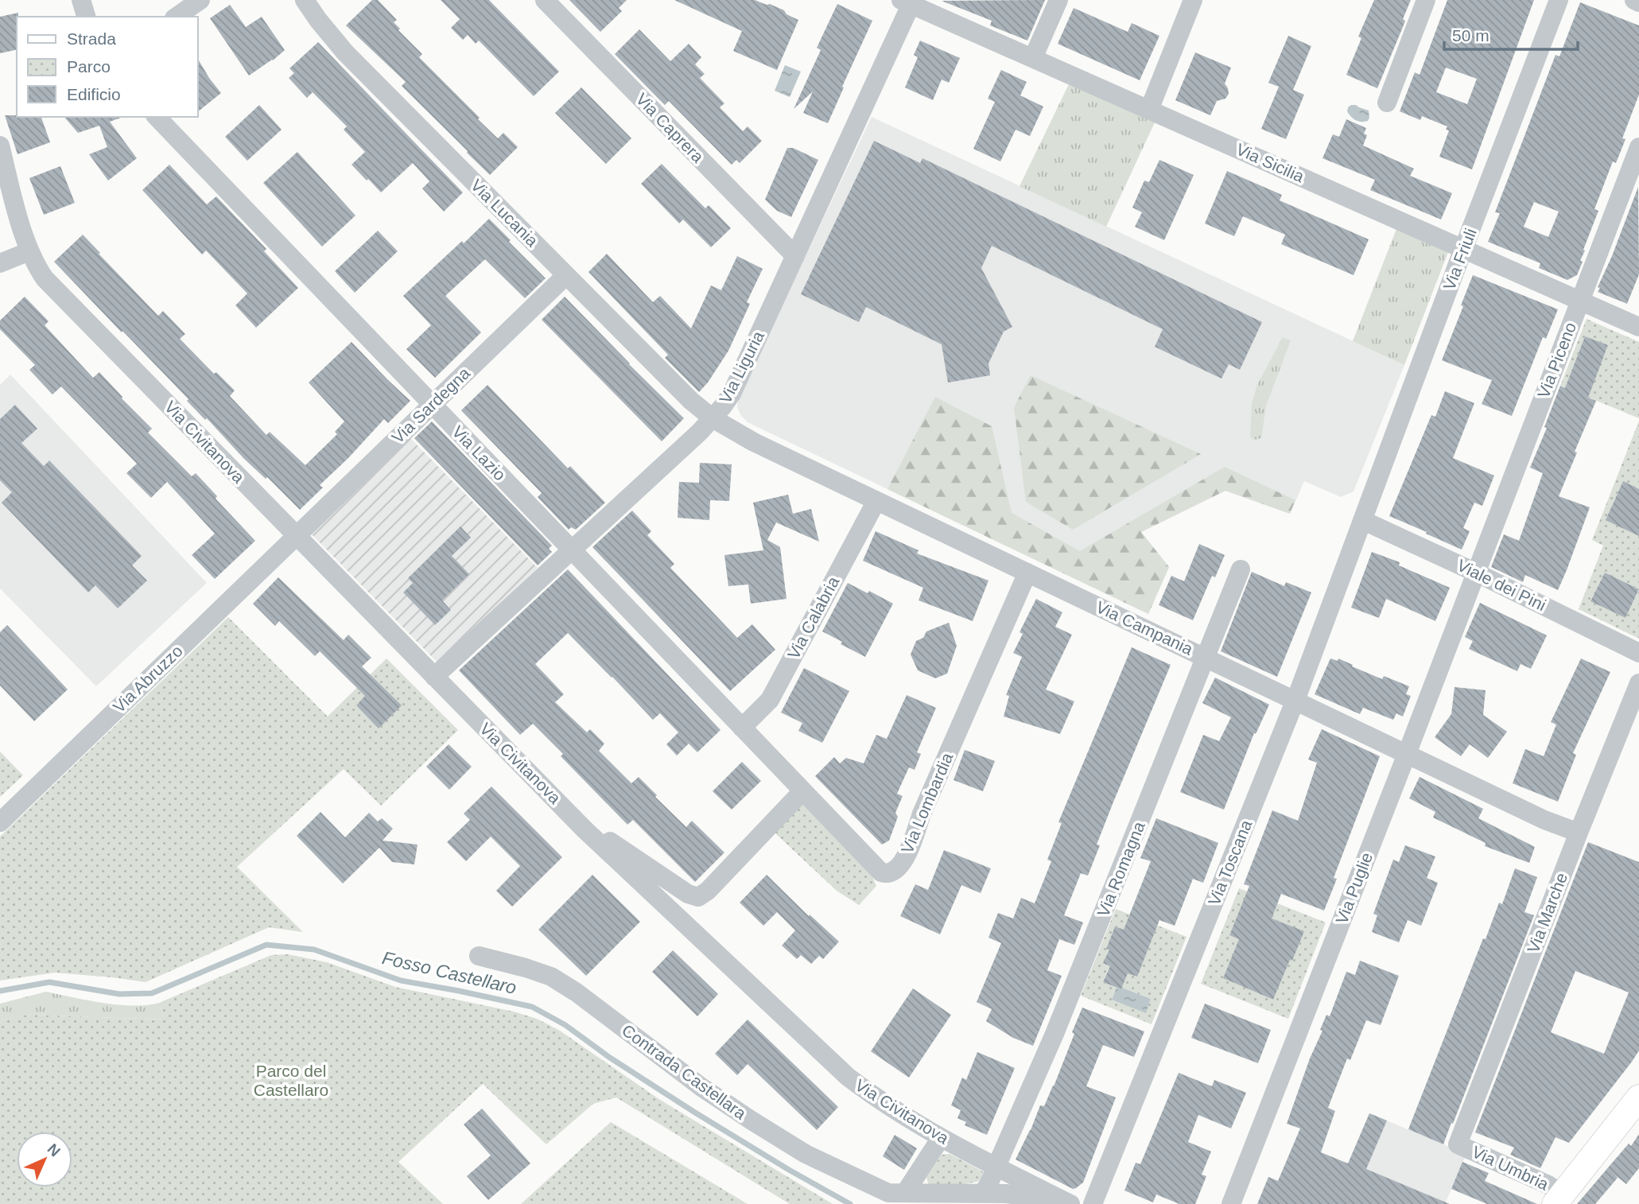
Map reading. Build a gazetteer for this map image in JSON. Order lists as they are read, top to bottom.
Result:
{
  "streets": {
    "street": [
      "Via Caprera",
      "Via Sicilia",
      "Via Lucania",
      "Via Friuli",
      "Via Piceno",
      "Via Liguria",
      "Via Sardegna",
      "Via Civitanova",
      "Via Lazio",
      "Viale dei Pini",
      "Via Calabria",
      "Via Campania",
      "Via Abruzzo",
      "Via Lombardia",
      "Via Toscana",
      "Via Romagna",
      "Via Puglie",
      "Via Marche",
      "Contrada Castellara",
      "Via Umbria"
    ]
  },
  "crossings": [
    ["Via Caprera", "Via Liguria"],
    ["Via Sicilia", "Via Friuli"],
    ["Via Sicilia", "Via Piceno"],
    ["Via Sicilia", "Via Liguria"],
    ["Via Lucania", "Via Liguria"],
    ["Via Lucania", "Via Sardegna"],
    ["Via Lucania", "Via Campania"],
    ["Via Friuli", "Viale dei Pini"],
    ["Via Friuli", "Via Toscana"],
    ["Via Piceno", "Viale dei Pini"],
    ["Via Piceno", "Via Puglie"],
    ["Via Liguria", "Via Civitanova"],
    ["Via Liguria", "Via Lazio"],
    ["Via Liguria", "Via Campania"],
    ["Via Sardegna", "Via Civitanova"],
    ["Via Sardegna", "Via Lazio"],
    ["Via Sardegna", "Via Abruzzo"],
    ["Via Civitanova", "Via Abruzzo"],
    ["Via Civitanova", "Via Romagna"],
    ["Via Lazio", "Via Calabria"],
    ["Via Lazio", "Via Lombardia"],
    ["Viale dei Pini", "Via Toscana"],
    ["Viale dei Pini", "Via Puglie"],
    ["Via Calabria", "Via Campania"],
    ["Via Campania", "Via Lombardia"],
    ["Via Campania", "Via Toscana"],
    ["Via Campania", "Via Romagna"],
    ["Via Campania", "Via Puglie"],
    ["Via Campania", "Via Marche"],
    ["Via Marche", "Via Umbria"]
  ],
  "water": ["Fosso Castellaro"],
  "parks": ["Parco del Castellaro"],
  "legend": ["Strada", "Parco", "Edificio"],
  "scale_bar": "50 m",
  "north": "top right"
}
